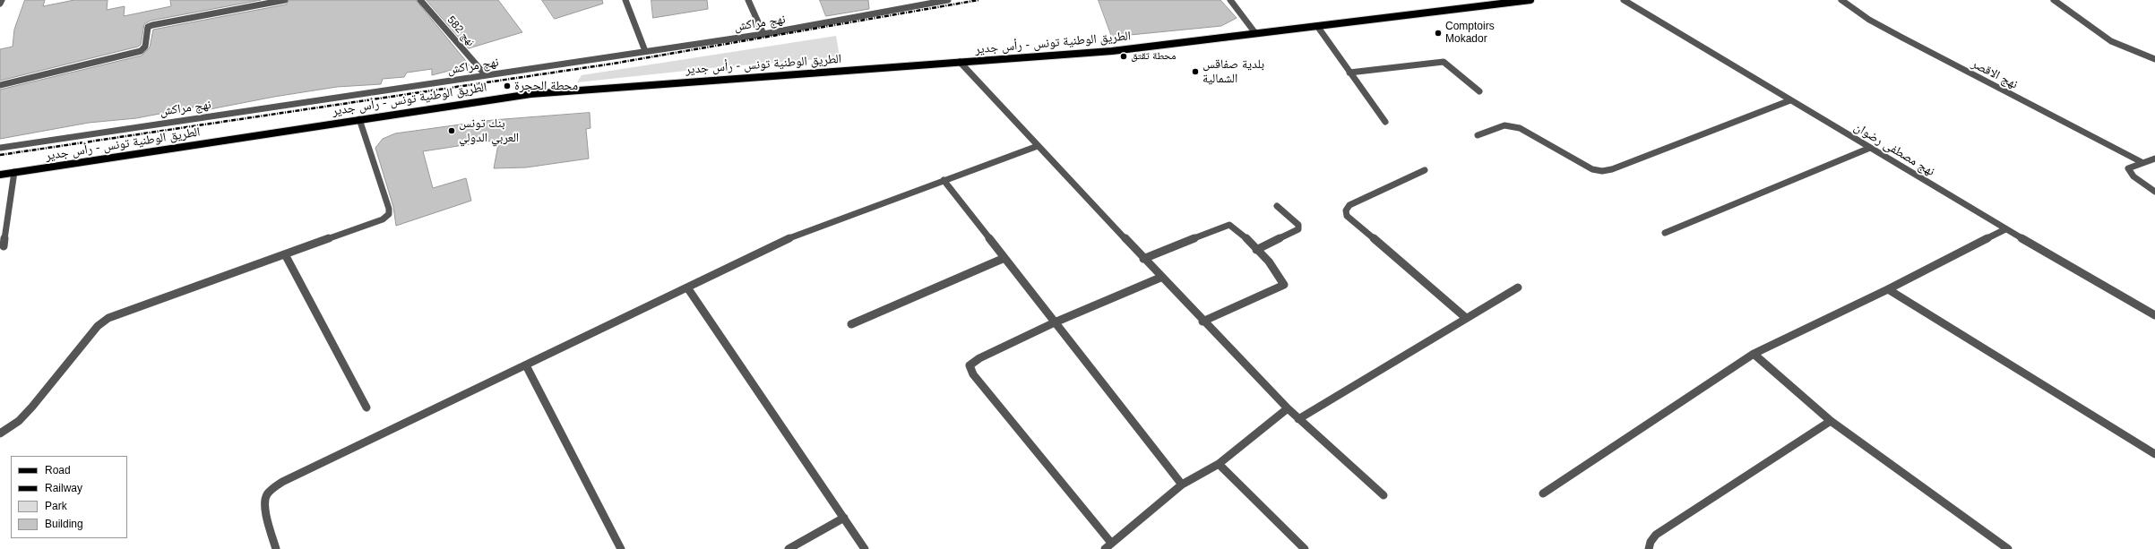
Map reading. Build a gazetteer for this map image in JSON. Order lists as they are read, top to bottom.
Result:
{
  "streets": {
    "main road": ["الطريق الوطنية تونس - رأس جدير"],
    "street": [
      "نهج مراكش",
      "نهج 582",
      "نهج الاقصر",
      "نهج مصطفى رضوان"
    ]
  },
  "crossings": [
    ["نهج مراكش", "نهج 582"]
  ],
  "places": [
    "Comptoirs Mokador",
    "محطة تقتق",
    "بلدية صفاقس الشمالية",
    "محطة الحجرة",
    "بنك تونس العربي الدولي"
  ],
  "legend": [
    "Road",
    "Railway",
    "Park",
    "Building"
  ]
}
